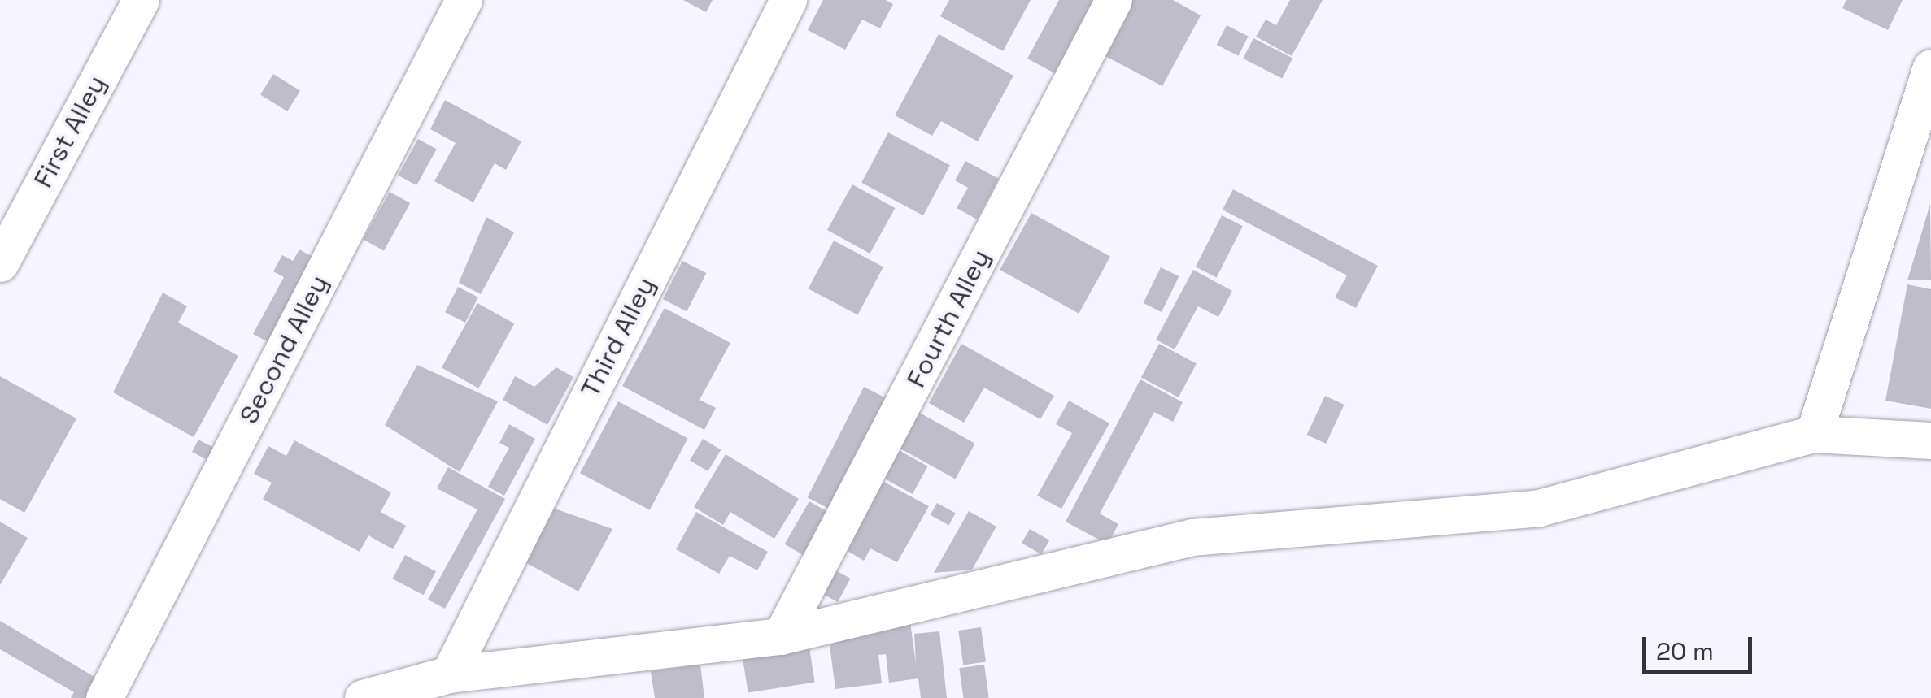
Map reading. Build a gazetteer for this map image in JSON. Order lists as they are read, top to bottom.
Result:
{
  "streets": {
    "street": [
      "First Alley",
      "Fourth Alley",
      "Third Alley",
      "Second Alley"
    ]
  },
  "scale_bar": "20 m"
}
